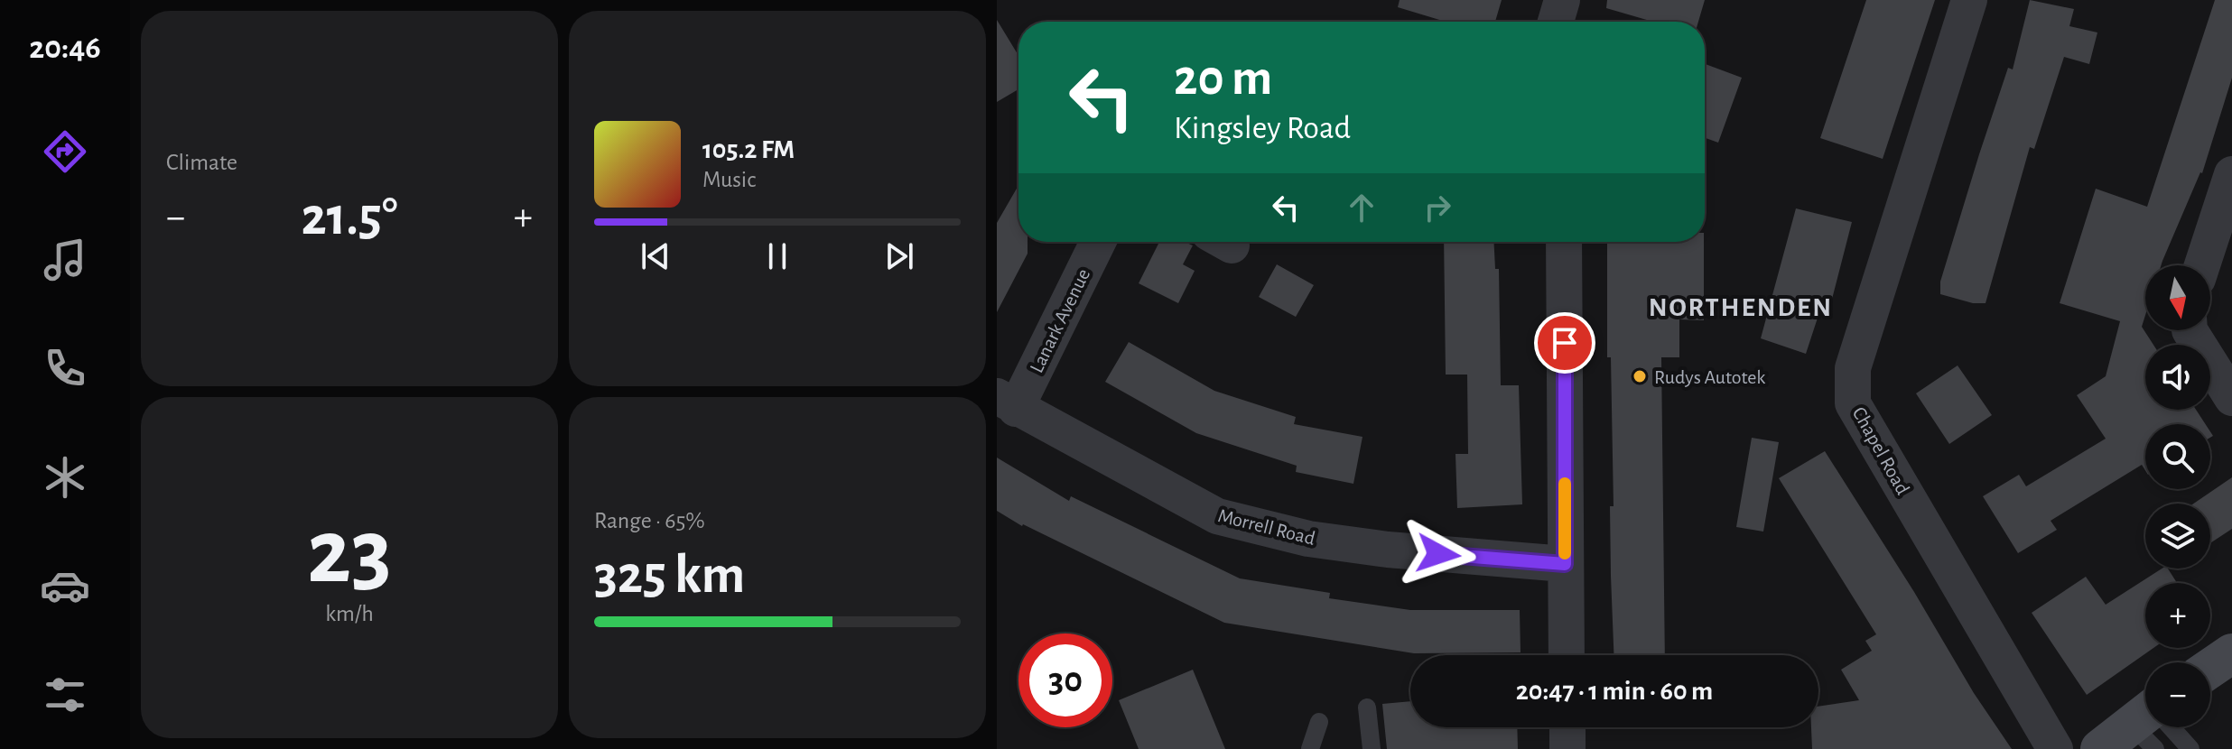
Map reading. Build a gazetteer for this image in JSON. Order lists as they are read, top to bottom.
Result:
{
  "streets": {
    "street": ["Lanark Avenue", "Chapel Road", "Morrell Road"]
  },
  "crossings": [
    ["Lanark Avenue", "Morrell Road"]
  ],
  "districts": ["NORTHENDEN"],
  "places": ["Rudys Autotek"],
  "north": "bottom",
  "page": {
    "tabs": "20:46",
    "tile": [
      "Climate",
      ["23", "km/h"],
      ["Range · 65%", "325 km"]
    ],
    "turn": ["20 m", "Kingsley Road"],
    "song": ["105.2 FM", "Music"],
    "heat": ["−", "21.5°", "+"],
    "map_buttons": ["+", "−"],
    "limit": "30",
    "trip": "20:47 · 1 min · 60 m"
  }
}
